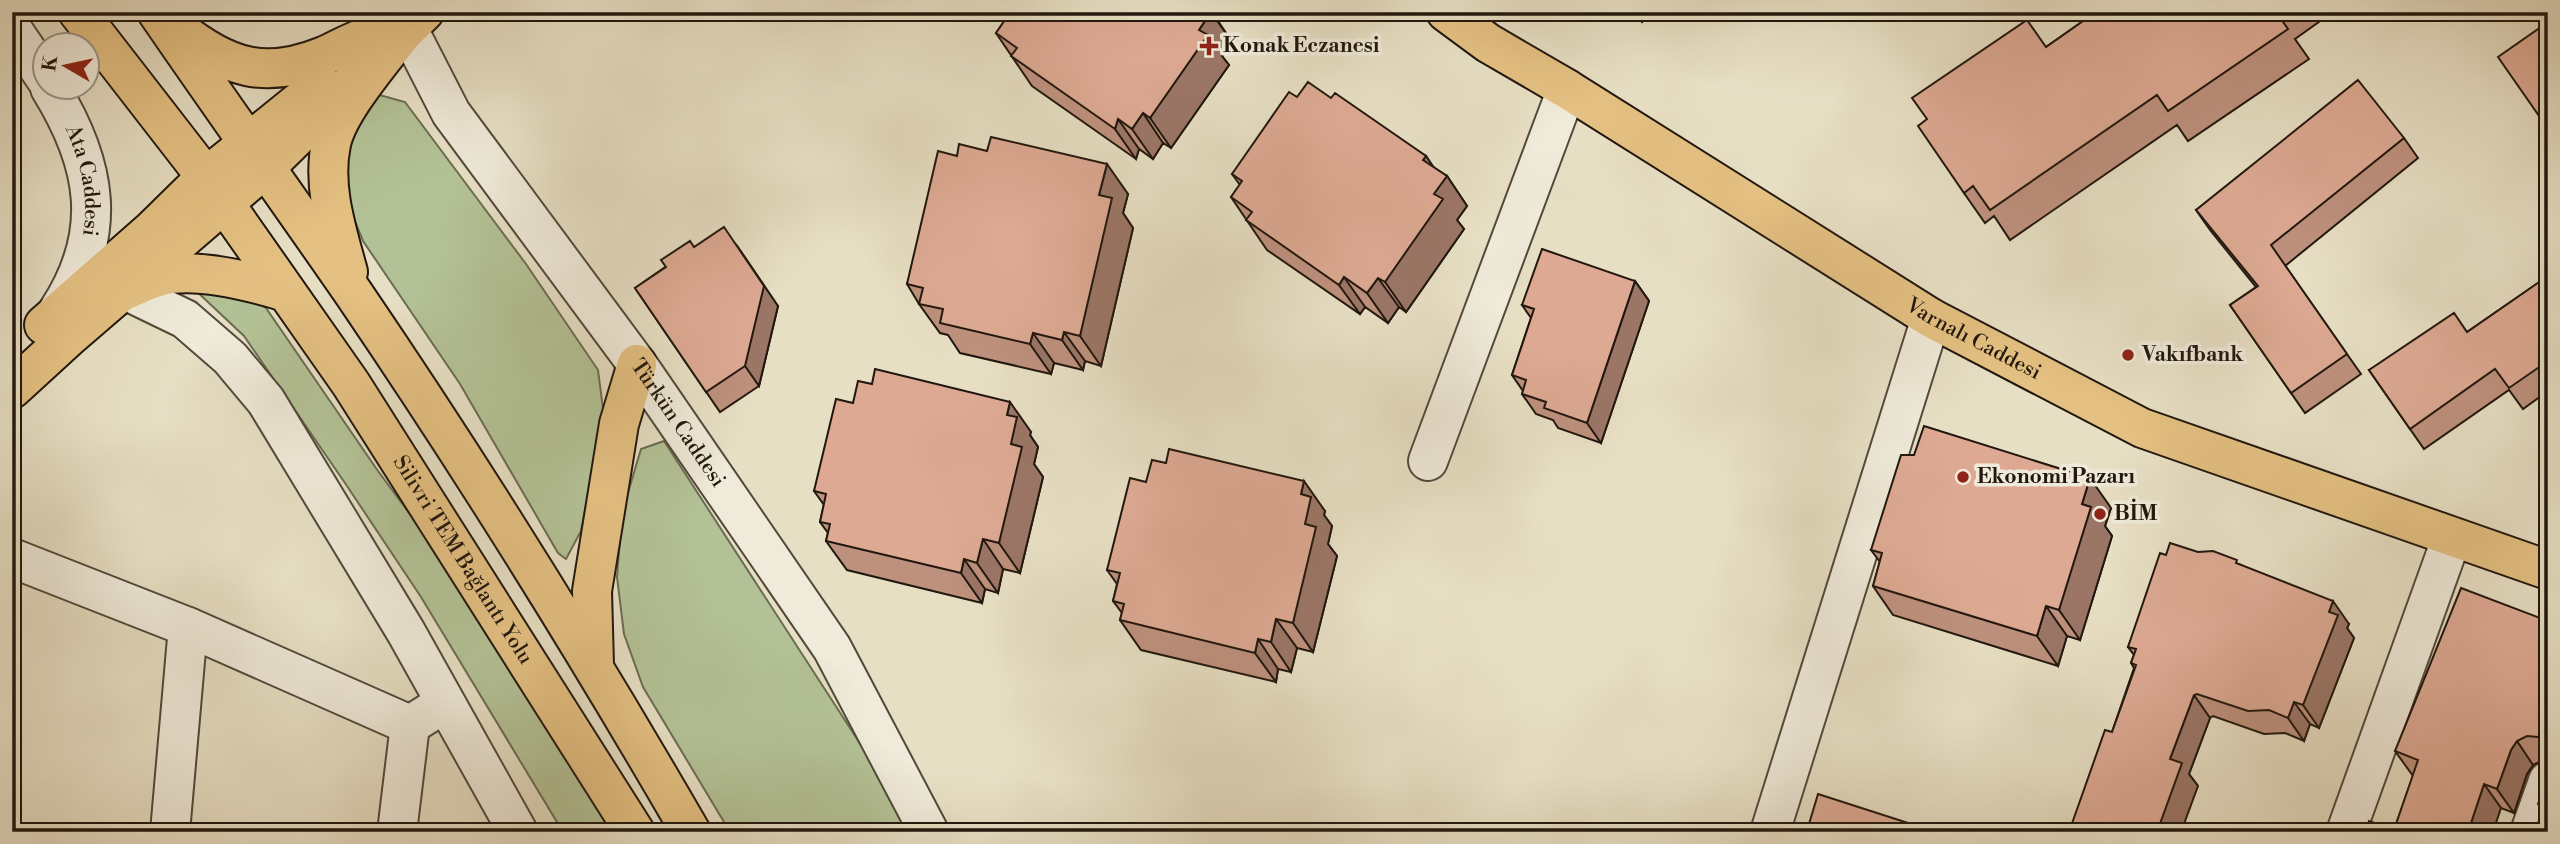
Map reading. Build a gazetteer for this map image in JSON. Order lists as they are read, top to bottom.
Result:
{
  "streets": {
    "main road": ["Varnalı Caddesi", "Silivri TEM Bağlantı Yolu"],
    "street": ["Ata Caddesi", "Türkün Caddesi"]
  },
  "places": {
    "health": ["Konak Eczanesi"],
    "other": ["Vakıfbank", "Ekonomi Pazarı", "BİM"]
  },
  "north": "left"
}
